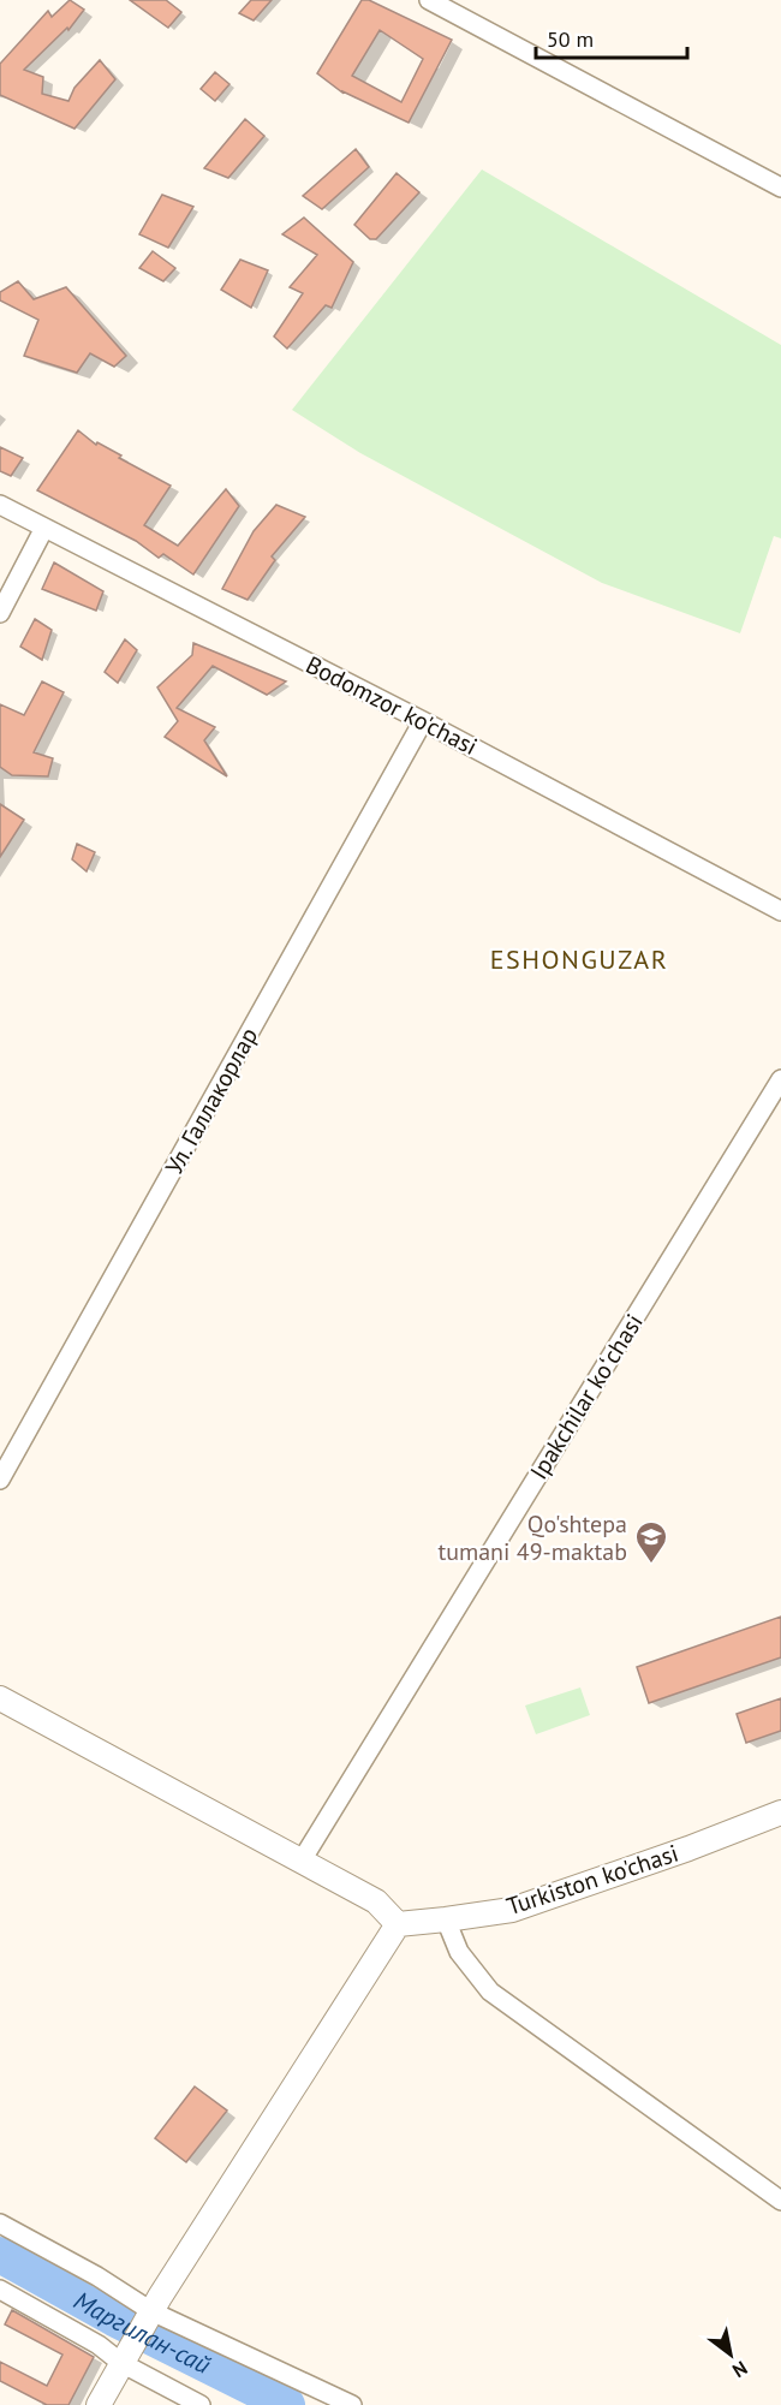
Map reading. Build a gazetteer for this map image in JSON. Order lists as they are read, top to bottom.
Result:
{
  "streets": {
    "street": [
      "Bodomzor ko'chasi",
      "Ул. Галлакорлар",
      "Ipakchilar koʻchasi",
      "Turkiston ko'chasi"
    ]
  },
  "crossings": [
    ["Bodomzor ko'chasi", "Ул. Галлакорлар"]
  ],
  "districts": ["ESHONGUZAR"],
  "water": ["Маргилан-сай"],
  "places": {
    "school or university": ["Qo'shtepa tumani 49-maktab"]
  },
  "scale_bar": "50 m",
  "north": "bottom right"
}
